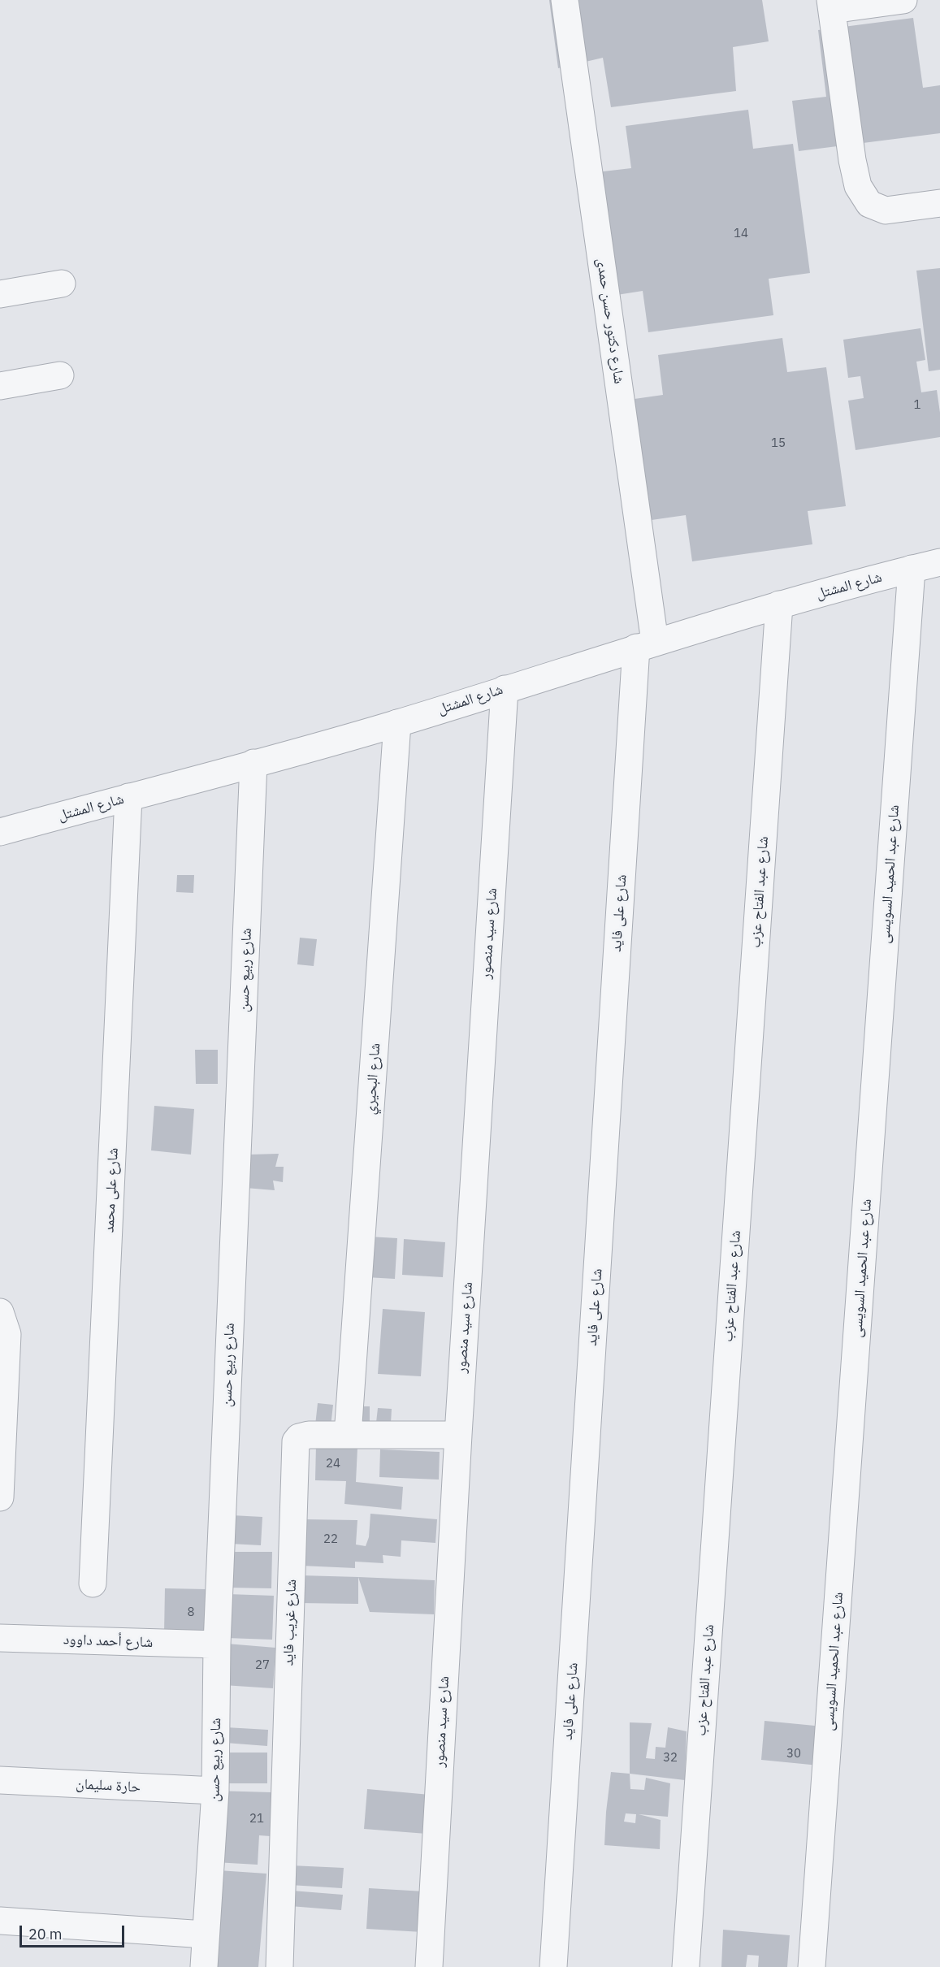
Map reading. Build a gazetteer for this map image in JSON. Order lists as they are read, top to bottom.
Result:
{
  "streets": {
    "street": [
      "شارع دكتور حسن حمدى",
      "شارع المشتل",
      "شارع عبد الحميد السويسى",
      "شارع عبد الفتاح عزب",
      "شارع على فايد",
      "شارع سيد منصور",
      "شارع ربيع حسن",
      "شارع البحيري",
      "شارع على محمد",
      "شارع غريب فايد",
      "شارع أحمد داوود",
      "حارة سليمان"
    ]
  },
  "crossings": [
    ["شارع دكتور حسن حمدى", "شارع المشتل"],
    ["شارع دكتور حسن حمدى", "شارع على فايد"],
    ["شارع المشتل", "شارع عبد الحميد السويسى"],
    ["شارع المشتل", "شارع عبد الفتاح عزب"],
    ["شارع المشتل", "شارع على فايد"],
    ["شارع المشتل", "شارع سيد منصور"],
    ["شارع المشتل", "شارع ربيع حسن"],
    ["شارع المشتل", "شارع البحيري"],
    ["شارع المشتل", "شارع على محمد"],
    ["شارع سيد منصور", "شارع غريب فايد"],
    ["شارع ربيع حسن", "شارع أحمد داوود"],
    ["شارع ربيع حسن", "حارة سليمان"],
    ["شارع البحيري", "شارع غريب فايد"]
  ],
  "house_numbers": [
    "14",
    "1",
    "15",
    "24",
    "22",
    "8",
    "27",
    "30",
    "32",
    "21"
  ],
  "scale_bar": "20 m"
}
